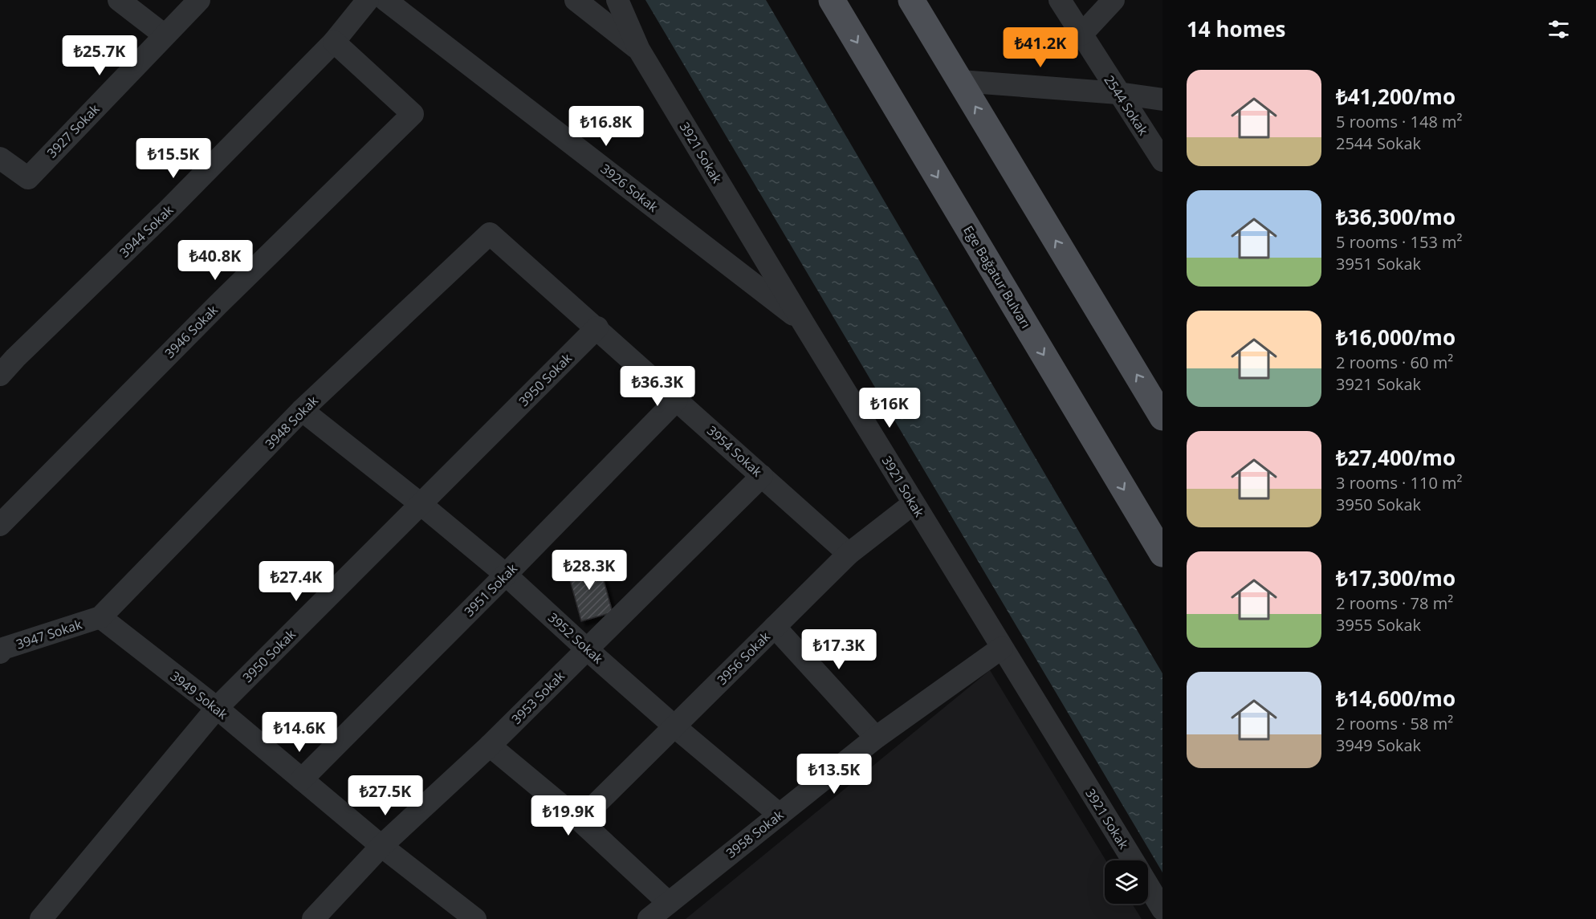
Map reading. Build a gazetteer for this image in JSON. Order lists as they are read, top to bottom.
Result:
{
  "streets": {
    "main road": ["Ege Bağatur Bulvarı"],
    "street": [
      "2544 Sokak",
      "3927 Sokak",
      "3921 Sokak",
      "3926 Sokak",
      "3944 Sokak",
      "3946 Sokak",
      "3950 Sokak",
      "3948 Sokak",
      "3954 Sokak",
      "3951 Sokak",
      "3947 Sokak",
      "3952 Sokak",
      "3956 Sokak",
      "3949 Sokak",
      "3953 Sokak",
      "3958 Sokak"
    ]
  },
  "crossings": [
    ["3921 Sokak", "3926 Sokak"],
    ["3921 Sokak", "3956 Sokak"],
    ["3921 Sokak", "3958 Sokak"],
    ["3944 Sokak", "3946 Sokak"],
    ["3950 Sokak", "3954 Sokak"],
    ["3950 Sokak", "3952 Sokak"],
    ["3950 Sokak", "3949 Sokak"],
    ["3948 Sokak", "3954 Sokak"],
    ["3948 Sokak", "3947 Sokak"],
    ["3948 Sokak", "3952 Sokak"],
    ["3948 Sokak", "3949 Sokak"],
    ["3954 Sokak", "3951 Sokak"],
    ["3954 Sokak", "3956 Sokak"],
    ["3954 Sokak", "3953 Sokak"],
    ["3951 Sokak", "3952 Sokak"],
    ["3951 Sokak", "3949 Sokak"],
    ["3947 Sokak", "3949 Sokak"],
    ["3952 Sokak", "3956 Sokak"],
    ["3952 Sokak", "3953 Sokak"],
    ["3952 Sokak", "3958 Sokak"],
    ["3949 Sokak", "3953 Sokak"]
  ],
  "page": {
    "heading": "14 homes",
    "price": [
      "₺41.2K",
      "₺25.7K",
      "₺16.8K",
      "₺15.5K",
      "₺40.8K",
      "₺36.3K",
      "₺16K",
      "₺28.3K",
      "₺27.4K",
      "₺17.3K",
      "₺14.6K",
      "₺13.5K",
      "₺27.5K",
      "₺19.9K"
    ],
    "list": [
      {
        "name": "₺41,200/mo",
        "note": "5 rooms · 148 m² · 2544 Sokak"
      },
      {
        "name": "₺36,300/mo",
        "note": "5 rooms · 153 m² · 3951 Sokak"
      },
      {
        "name": "₺16,000/mo",
        "note": "2 rooms · 60 m² · 3921 Sokak"
      },
      {
        "name": "₺27,400/mo",
        "note": "3 rooms · 110 m² · 3950 Sokak"
      },
      {
        "name": "₺17,300/mo",
        "note": "2 rooms · 78 m² · 3955 Sokak"
      },
      {
        "name": "₺14,600/mo",
        "note": "2 rooms · 58 m² · 3949 Sokak"
      }
    ]
  }
}
